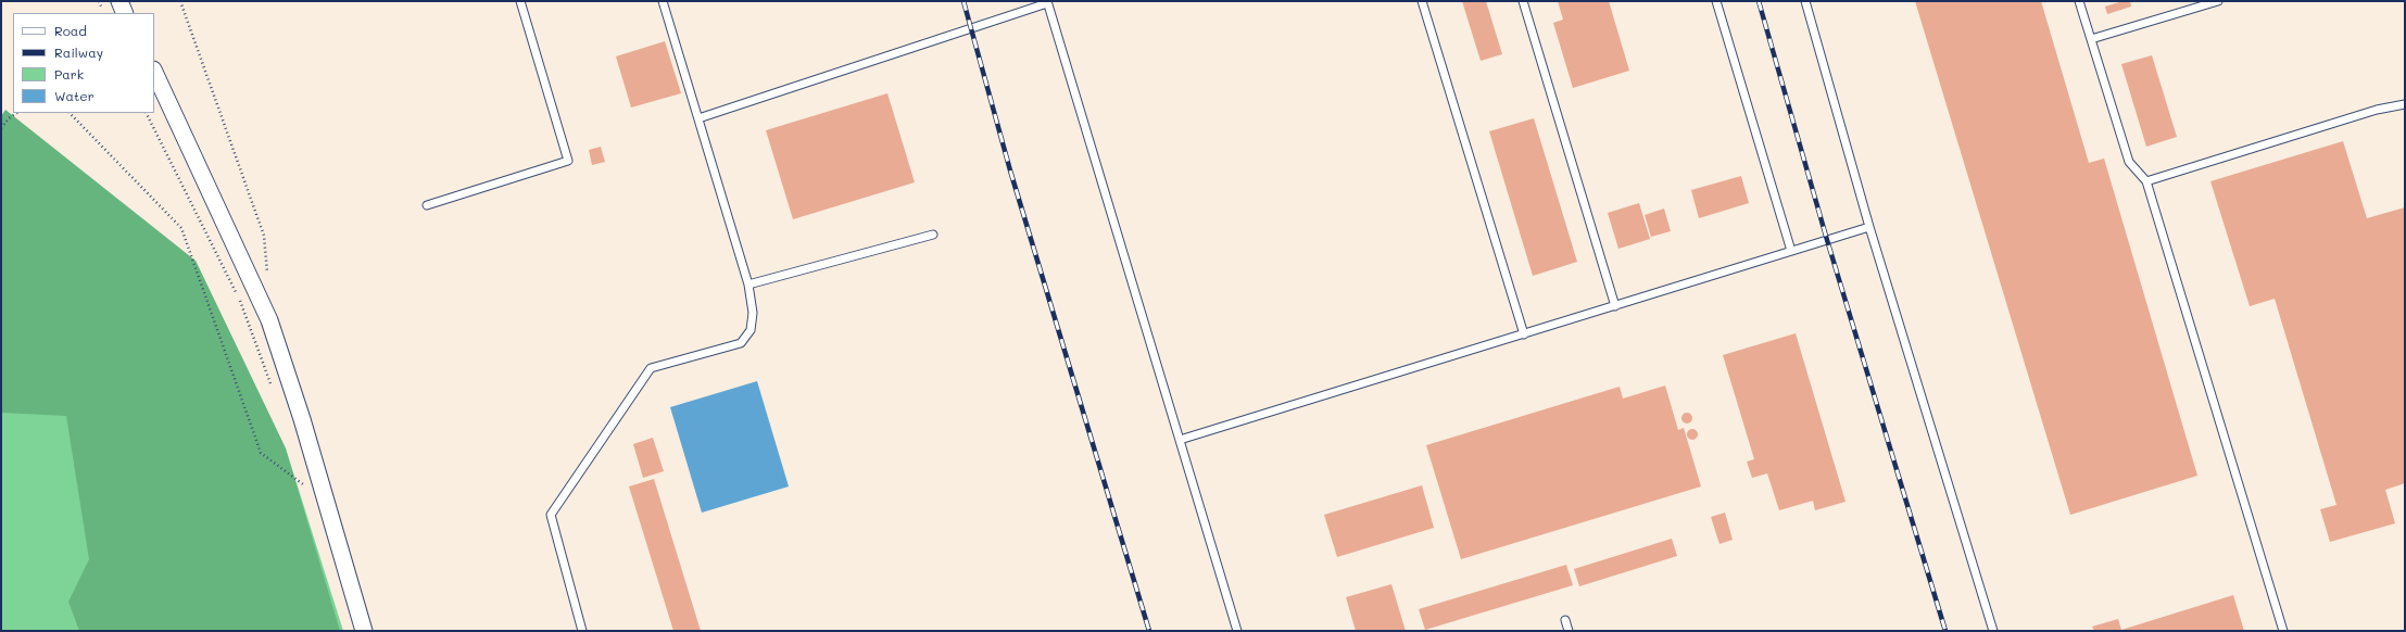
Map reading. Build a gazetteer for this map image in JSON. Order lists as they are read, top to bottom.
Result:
{
  "legend": [
    "Road",
    "Railway",
    "Park",
    "Water"
  ]
}
